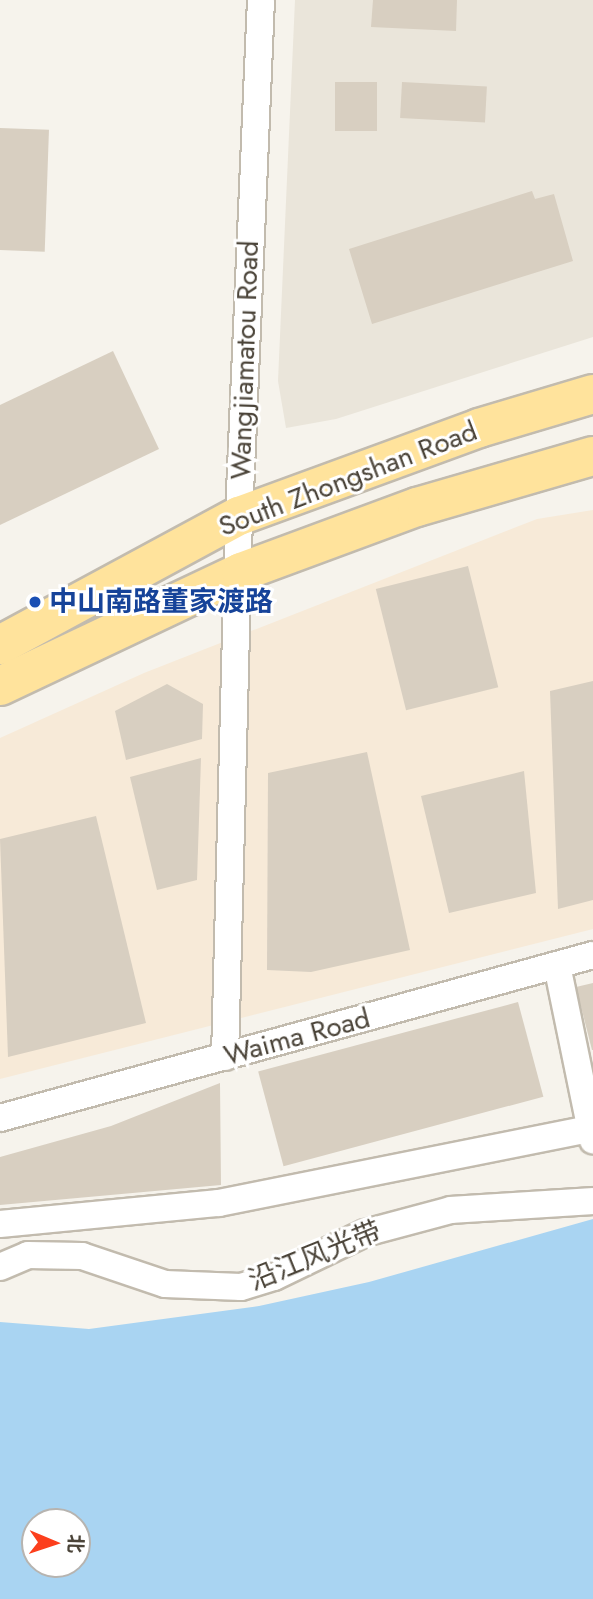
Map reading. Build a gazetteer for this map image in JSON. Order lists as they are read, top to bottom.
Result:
{
  "streets": {
    "main road": ["South Zhongshan Road"],
    "street": ["Wangjiamatou Road", "Waima Road", "沿江风光带"]
  },
  "crossings": [
    ["Wangjiamatou Road", "South Zhongshan Road"],
    ["Wangjiamatou Road", "Waima Road"]
  ],
  "places": ["中山南路董家渡路"],
  "north": "right"
}
